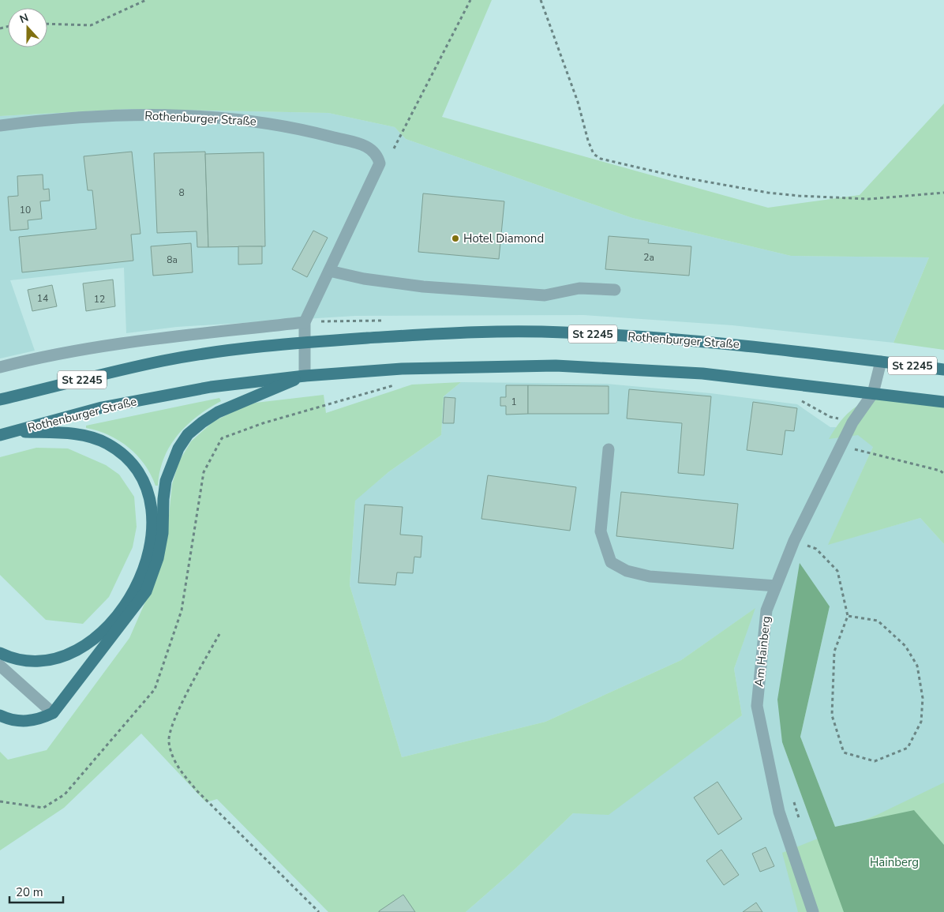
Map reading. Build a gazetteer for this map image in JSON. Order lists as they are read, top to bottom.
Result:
{
  "streets": {
    "main road": ["Rothenburger Straße", "St 2245"],
    "street": ["Am Hainberg"]
  },
  "crossings": [
    ["Rothenburger Straße", "Am Hainberg"]
  ],
  "parks": ["Hainberg"],
  "places": ["Hotel Diamond"],
  "house_numbers": [
    "8",
    "10",
    "2a",
    "8a",
    "14",
    "12",
    "1"
  ],
  "scale_bar": "20 m",
  "north": "top"
}
